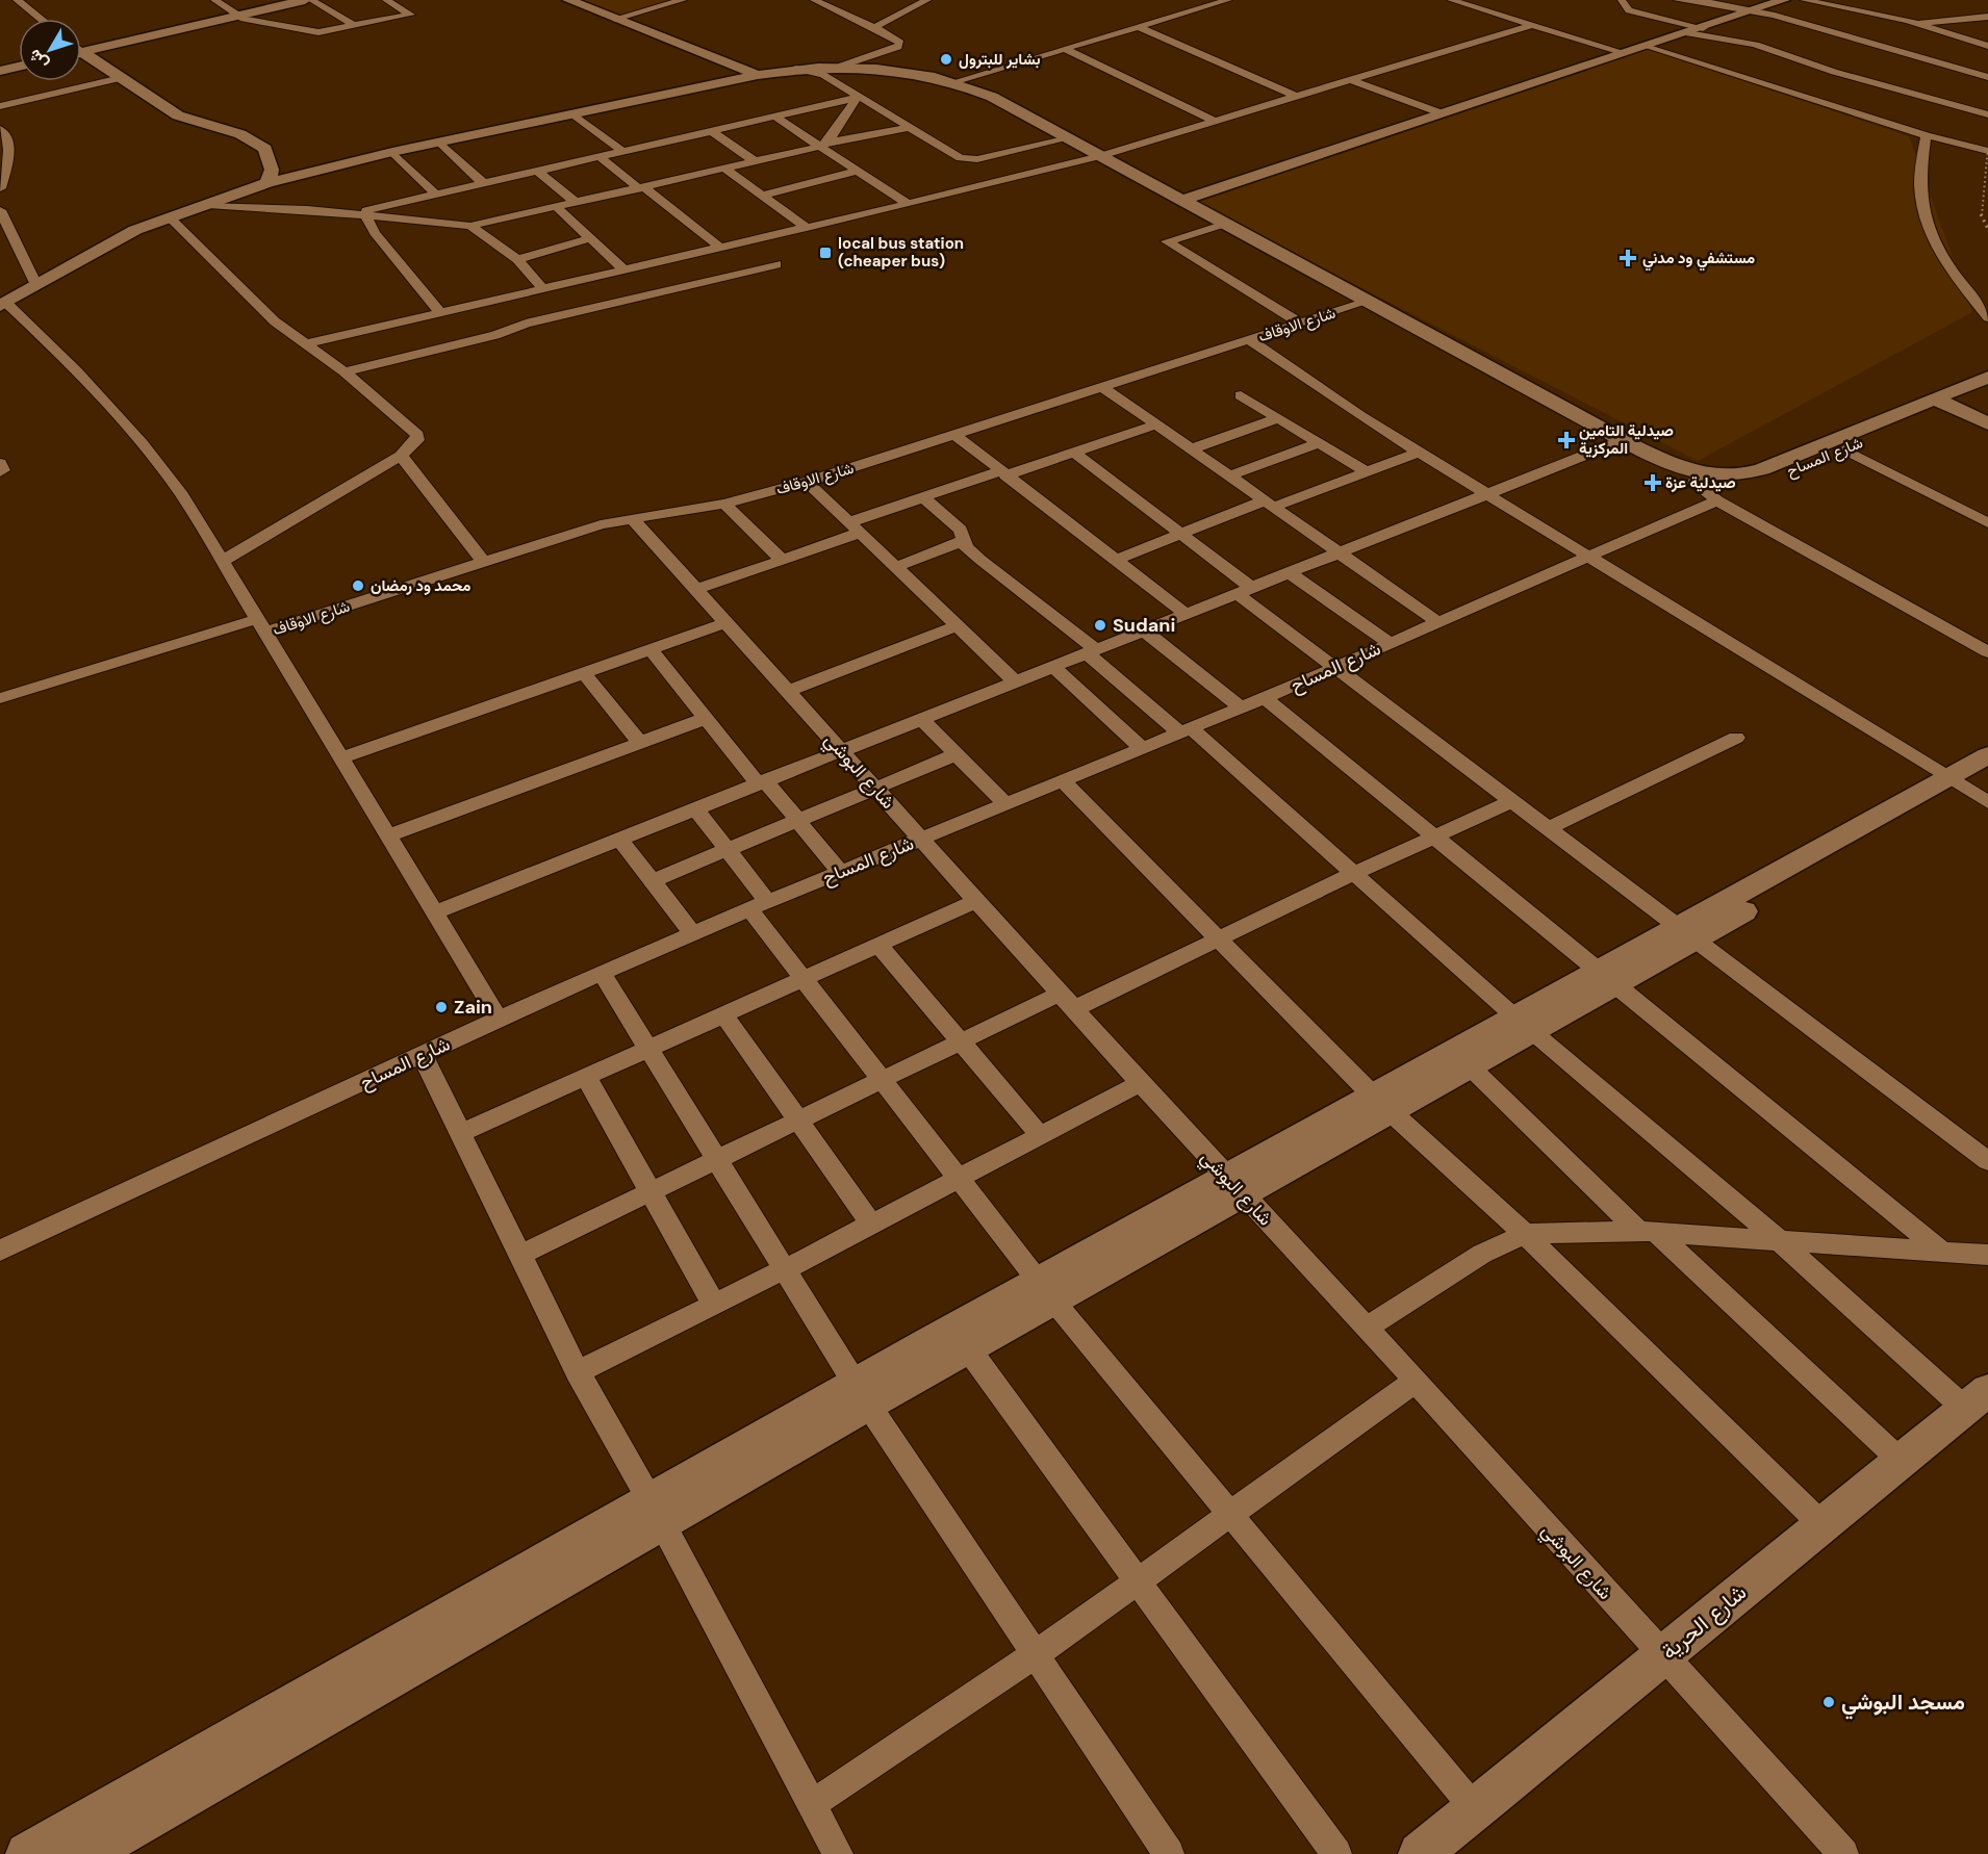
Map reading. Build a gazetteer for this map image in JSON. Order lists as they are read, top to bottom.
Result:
{
  "streets": {
    "street": [
      "شارع الاوقاف",
      "شارع المساح",
      "شارع البوشي",
      "شارع الحرية"
    ]
  },
  "crossings": [
    ["شارع الاوقاف", "شارع البوشي"],
    ["شارع المساح", "شارع البوشي"],
    ["شارع البوشي", "شارع الحرية"]
  ],
  "places": {
    "other": [
      "بشاير للبترول",
      "محمد ود رمضان",
      "Sudani",
      "Zain",
      "مسجد البوشي"
    ],
    "transit": ["local bus station (cheaper bus)"],
    "health": ["مستشفي ود مدني", "صيدلية التامين المركزية", "صيدلية عزة"]
  },
  "north": "bottom left"
}
